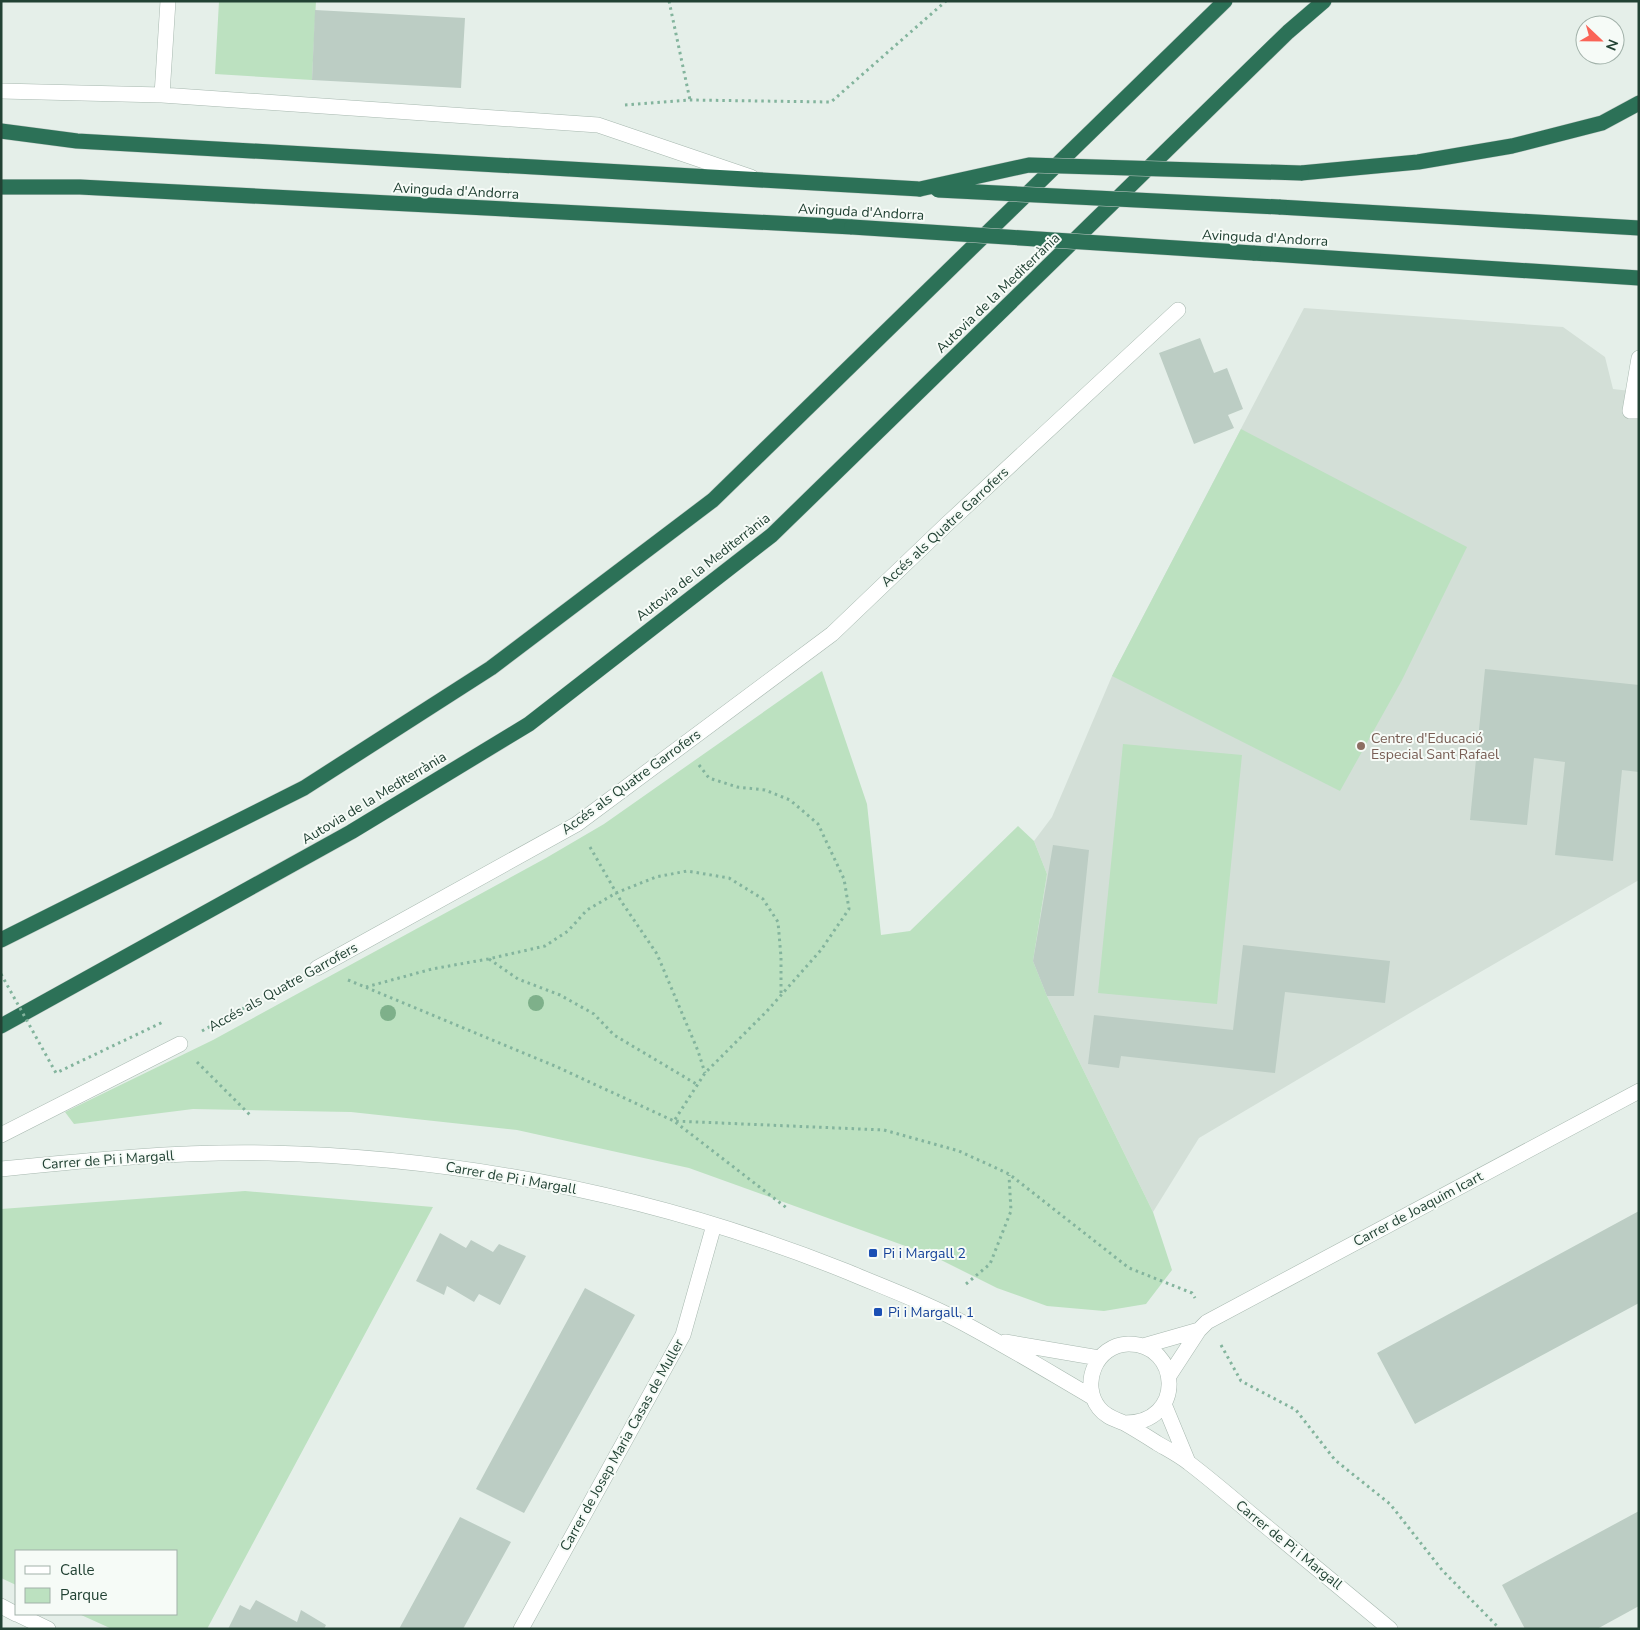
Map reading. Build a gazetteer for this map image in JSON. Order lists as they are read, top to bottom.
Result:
{
  "streets": {
    "highway": ["Avinguda d'Andorra", "Autovia de la Mediterrània"],
    "street": [
      "Accés als Quatre Garrofers",
      "Carrer de Pi i Margall",
      "Carrer de Joaquim Icart",
      "Carrer de Josep Maria Casas de Muller"
    ]
  },
  "crossings": [
    ["Carrer de Pi i Margall", "Carrer de Joaquim Icart"],
    ["Carrer de Pi i Margall", "Carrer de Josep Maria Casas de Muller"]
  ],
  "places": {
    "other": ["Centre d'Educació Especial Sant Rafael"],
    "transit": ["Pi i Margall 2", "Pi i Margall, 1"]
  },
  "legend": ["Calle", "Parque"],
  "north": "right"
}
